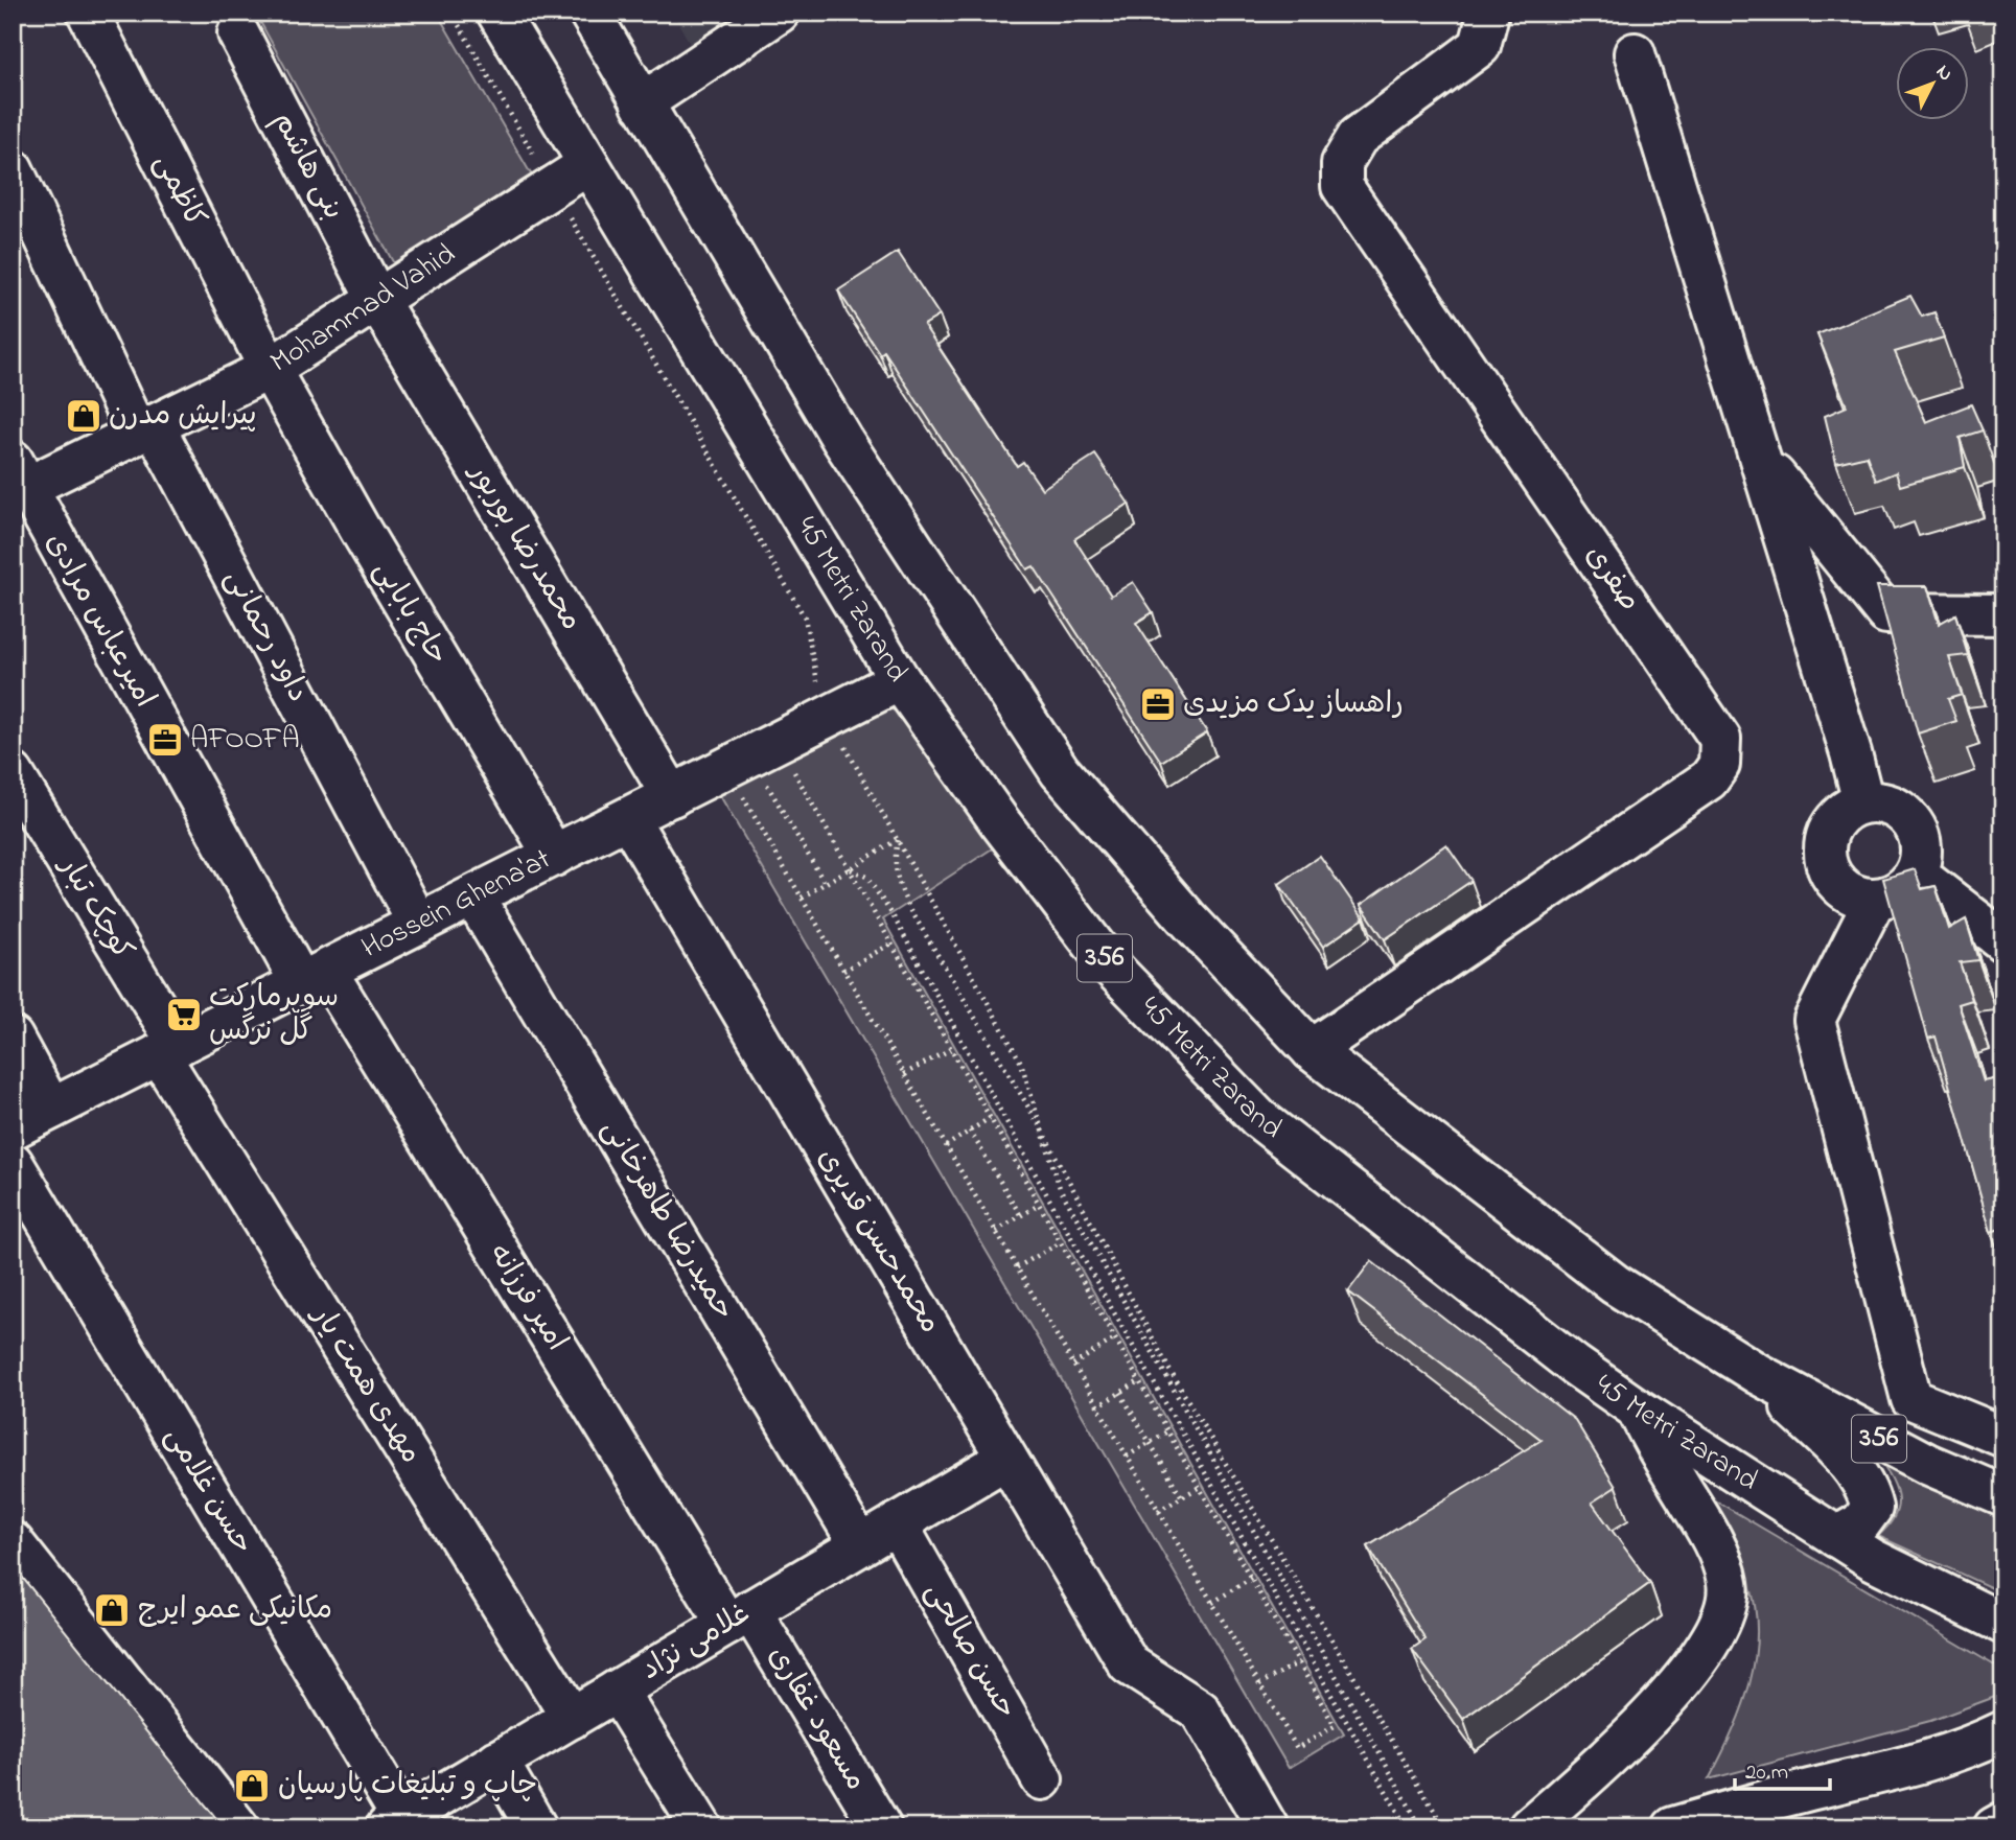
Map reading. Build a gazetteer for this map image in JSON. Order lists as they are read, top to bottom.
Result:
{
  "streets": {
    "main road": [
      "بنی هاشم",
      "کاظمی",
      "Mohammad Vahid",
      "محمدرضا بوربور",
      "صفری",
      "45 Metri Zarand",
      "حاج بابایی",
      "امیرعباس مرادی",
      "داود رحمانی",
      "Hossein Ghena'at",
      "کوچک تبار",
      "356",
      "حمیدرضا طاهرخانی",
      "محمدحسن قدیری",
      "امیر فرزانه",
      "مهدی همت یار",
      "حسن غلامی",
      "غلامی نژاد",
      "حسن صالحی",
      "مسعود غفاری"
    ]
  },
  "crossings": [
    ["بنی هاشم", "Mohammad Vahid"],
    ["بنی هاشم", "محمدرضا بوربور"],
    ["کاظمی", "Mohammad Vahid"],
    ["کاظمی", "حاج بابایی"],
    ["Mohammad Vahid", "محمدرضا بوربور"],
    ["Mohammad Vahid", "45 Metri Zarand"],
    ["Mohammad Vahid", "حاج بابایی"],
    ["Mohammad Vahid", "امیرعباس مرادی"],
    ["Mohammad Vahid", "داود رحمانی"],
    ["محمدرضا بوربور", "Hossein Ghena'at"],
    ["صفری", "356"],
    ["45 Metri Zarand", "Hossein Ghena'at"],
    ["حاج بابایی", "Hossein Ghena'at"],
    ["امیرعباس مرادی", "Hossein Ghena'at"],
    ["امیرعباس مرادی", "امیر فرزانه"],
    ["داود رحمانی", "Hossein Ghena'at"],
    ["Hossein Ghena'at", "کوچک تبار"],
    ["Hossein Ghena'at", "حمیدرضا طاهرخانی"],
    ["Hossein Ghena'at", "محمدحسن قدیری"],
    ["Hossein Ghena'at", "امیر فرزانه"],
    ["Hossein Ghena'at", "مهدی همت یار"],
    ["کوچک تبار", "مهدی همت یار"],
    ["حمیدرضا طاهرخانی", "غلامی نژاد"],
    ["محمدحسن قدیری", "غلامی نژاد"],
    ["امیر فرزانه", "غلامی نژاد"],
    ["امیر فرزانه", "مسعود غفاری"],
    ["مهدی همت یار", "غلامی نژاد"],
    ["حسن غلامی", "غلامی نژاد"],
    ["غلامی نژاد", "حسن صالحی"],
    ["غلامی نژاد", "مسعود غفاری"]
  ],
  "places": {
    "shop": ["پیرایش مدرن", "مکانیکی عمو ایرج", "چاپ و تبلیغات پارسیان"],
    "office": ["راهساز یدک مزیدی", "AFOOFA"],
    "supermarket": ["سوپرمارکت گل نرگس"]
  },
  "scale_bar": "20 m",
  "north": "top right"
}
